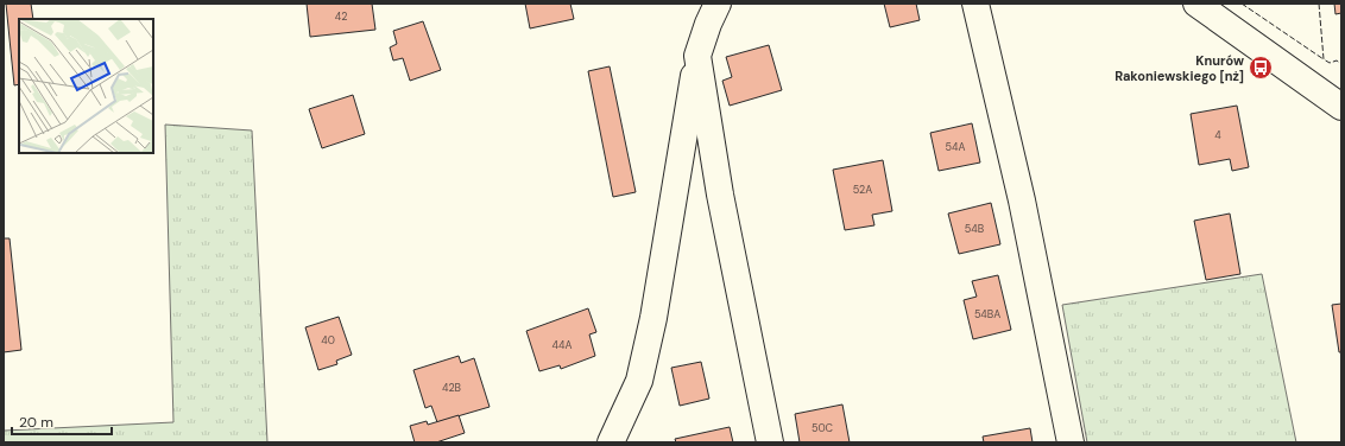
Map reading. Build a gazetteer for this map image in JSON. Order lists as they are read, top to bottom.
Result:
{
  "places": {
    "bus stop": ["Knurów Rakoniewskiego [nż]"]
  },
  "house_numbers": [
    "42",
    "4",
    "54A",
    "52A",
    "54B",
    "54BA",
    "40",
    "44A",
    "42B",
    "50C"
  ],
  "scale_bar": "20 m"
}
